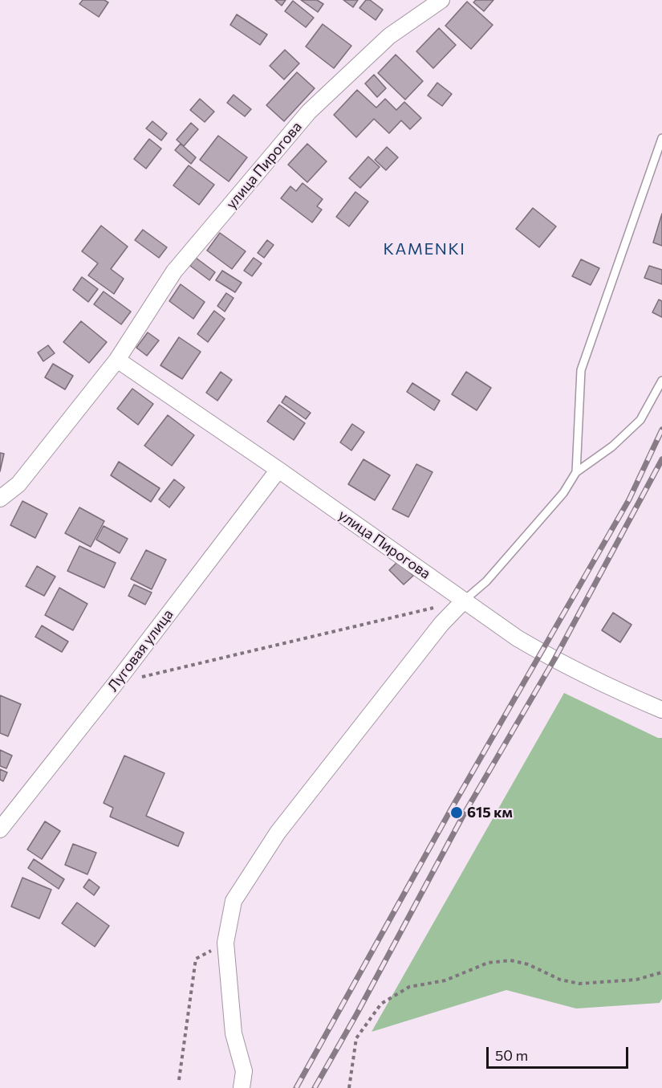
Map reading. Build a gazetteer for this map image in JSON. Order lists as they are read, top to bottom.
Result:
{
  "streets": {
    "street": ["улица Пирогова", "Луговая улица"]
  },
  "crossings": [
    ["улица Пирогова", "Луговая улица"]
  ],
  "districts": ["KAMENKI"],
  "places": ["615 км"],
  "scale_bar": "50 m"
}
